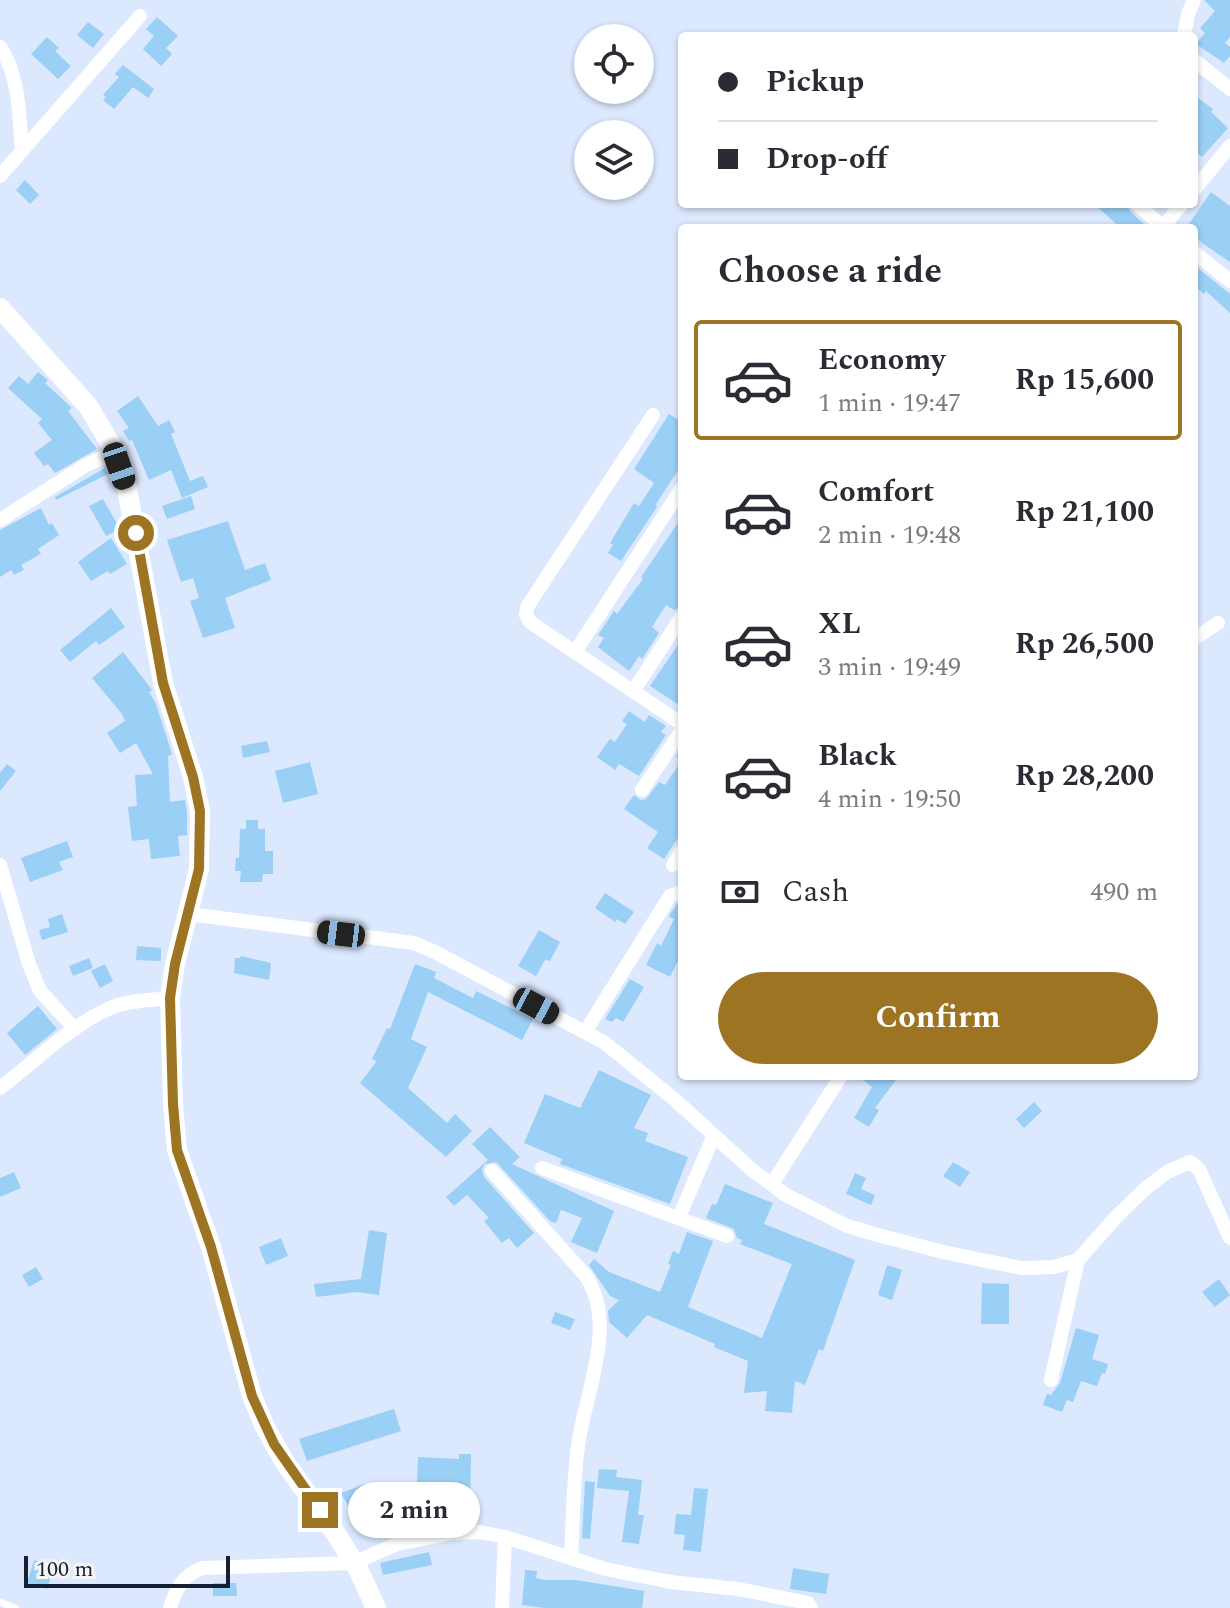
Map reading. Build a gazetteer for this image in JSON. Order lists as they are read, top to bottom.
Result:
{
  "scale_bar": "100 m",
  "page": {
    "banner": ["Pickup", "Drop-off"],
    "heading": "Choose a ride",
    "list": [
      {
        "name": "Economy",
        "note": "1 min · 19:47",
        "value": "Rp 15,600"
      },
      {
        "name": "Comfort",
        "note": "2 min · 19:48",
        "value": "Rp 21,100"
      },
      {
        "name": "XL",
        "note": "3 min · 19:49",
        "value": "Rp 26,500"
      },
      {
        "name": "Black",
        "note": "4 min · 19:50",
        "value": "Rp 28,200"
      }
    ],
    "pay": ["Cash", "490 m"],
    "buttons": "Confirm",
    "bubble": "2 min",
    "scale": "100 m"
  }
}
